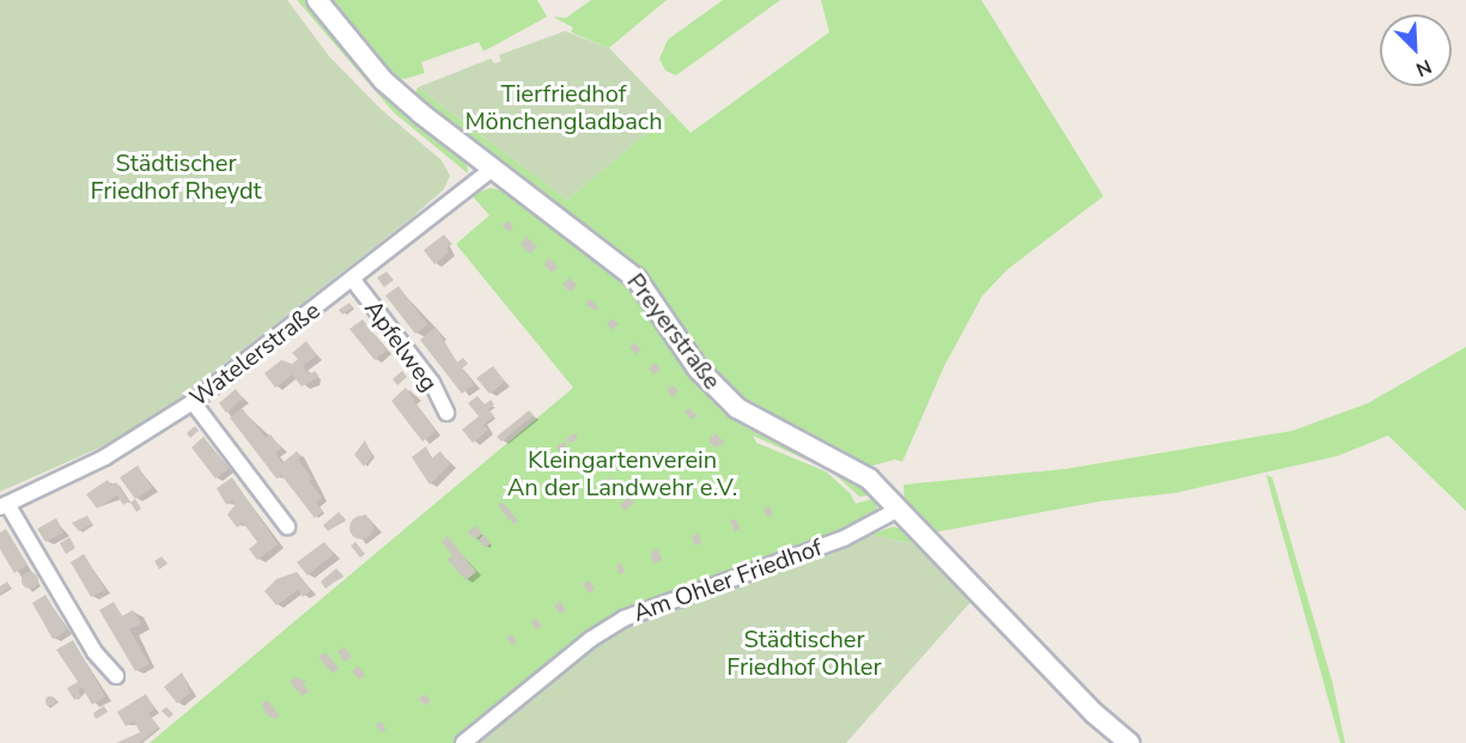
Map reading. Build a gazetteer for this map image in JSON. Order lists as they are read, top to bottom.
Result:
{
  "streets": {
    "main road": ["Preyerstraße"],
    "street": ["Apfelweg", "Watelerstraße", "Am Ohler Friedhof"]
  },
  "crossings": [
    ["Preyerstraße", "Watelerstraße"],
    ["Preyerstraße", "Am Ohler Friedhof"],
    ["Apfelweg", "Watelerstraße"]
  ],
  "parks": [
    "Tierfriedhof Mönchengladbach",
    "Städtischer Friedhof Rheydt",
    "Kleingartenverein An der Landwehr e.V.",
    "Städtischer Friedhof Ohler"
  ],
  "north": "bottom right"
}
